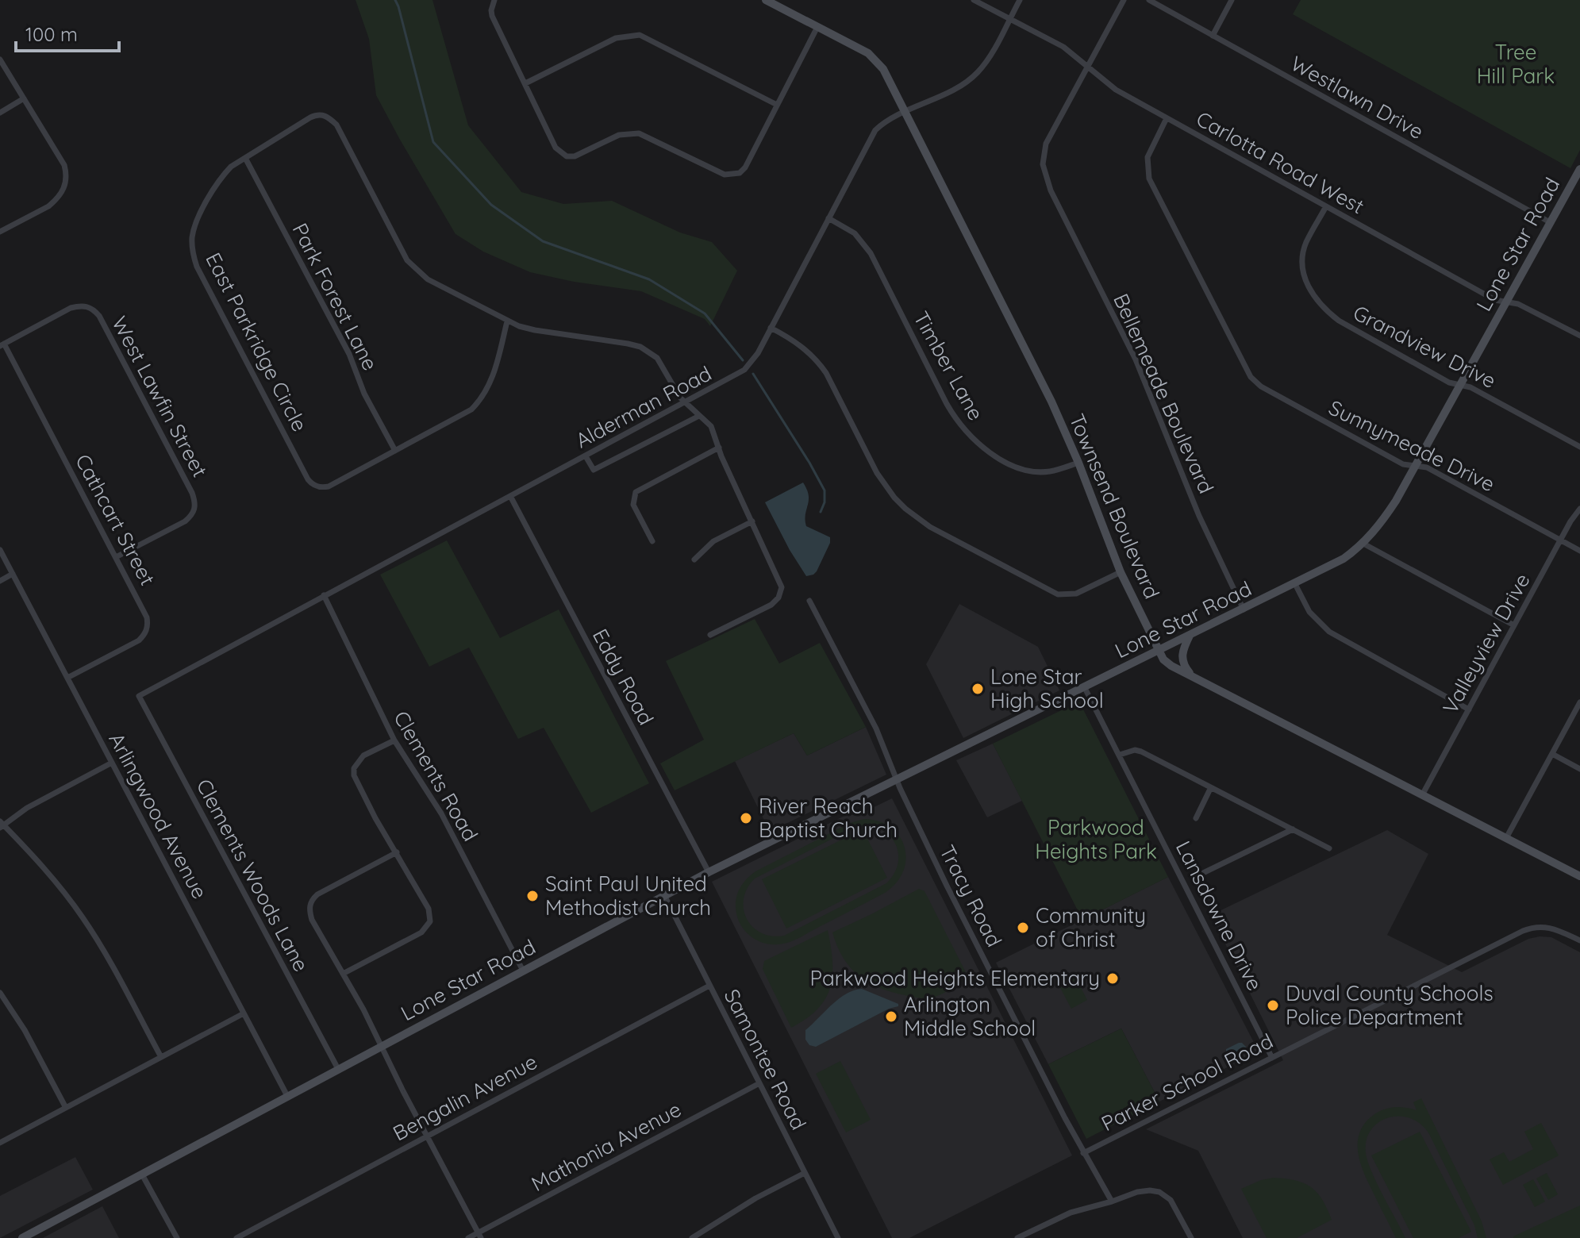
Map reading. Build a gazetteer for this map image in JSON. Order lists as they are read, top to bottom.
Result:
{
  "streets": {
    "street": [
      "Westlawn Drive",
      "Carlotta Road West",
      "Lone Star Road",
      "Park Forest Lane",
      "East Parkridge Circle",
      "Grandview Drive",
      "Timber Lane",
      "Bellemeade Boulevard",
      "West Lawfin Street",
      "Alderman Road",
      "Sunnymeade Drive",
      "Townsend Boulevard",
      "Cathcart Street",
      "Valleyview Drive",
      "Eddy Road",
      "Clements Road",
      "Arlingwood Avenue",
      "Clements Woods Lane",
      "Tracy Road",
      "Lansdowne Drive",
      "Samontee Road",
      "Parker School Road",
      "Bengalin Avenue",
      "Mathonia Avenue"
    ]
  },
  "crossings": [
    ["Westlawn Drive", "Lone Star Road"],
    ["Carlotta Road West", "Lone Star Road"],
    ["Carlotta Road West", "Grandview Drive"],
    ["Carlotta Road West", "Bellemeade Boulevard"],
    ["Carlotta Road West", "Alderman Road"],
    ["Carlotta Road West", "Sunnymeade Drive"],
    ["Lone Star Road", "Grandview Drive"],
    ["Lone Star Road", "Bellemeade Boulevard"],
    ["Lone Star Road", "Sunnymeade Drive"],
    ["Lone Star Road", "Townsend Boulevard"],
    ["Lone Star Road", "Eddy Road"],
    ["Lone Star Road", "Clements Road"],
    ["Lone Star Road", "Arlingwood Avenue"],
    ["Lone Star Road", "Clements Woods Lane"],
    ["Lone Star Road", "Tracy Road"],
    ["Lone Star Road", "Lansdowne Drive"],
    ["Lone Star Road", "Samontee Road"],
    ["Park Forest Lane", "East Parkridge Circle"],
    ["Timber Lane", "Alderman Road"],
    ["Timber Lane", "Townsend Boulevard"],
    ["West Lawfin Street", "Cathcart Street"],
    ["Alderman Road", "Townsend Boulevard"],
    ["Alderman Road", "Eddy Road"],
    ["Alderman Road", "Clements Road"],
    ["Alderman Road", "Clements Woods Lane"],
    ["Sunnymeade Drive", "Valleyview Drive"],
    ["Townsend Boulevard", "Valleyview Drive"],
    ["Cathcart Street", "Arlingwood Avenue"],
    ["Tracy Road", "Parker School Road"],
    ["Lansdowne Drive", "Parker School Road"],
    ["Samontee Road", "Bengalin Avenue"],
    ["Samontee Road", "Mathonia Avenue"]
  ],
  "parks": ["Tree Hill Park", "Parkwood Heights Park"],
  "places": [
    "Lone Star High School",
    "River Reach Baptist Church",
    "Saint Paul United Methodist Church",
    "Community of Christ",
    "Parkwood Heights Elementary",
    "Duval County Schools Police Department",
    "Arlington Middle School"
  ],
  "scale_bar": "100 m"
}
